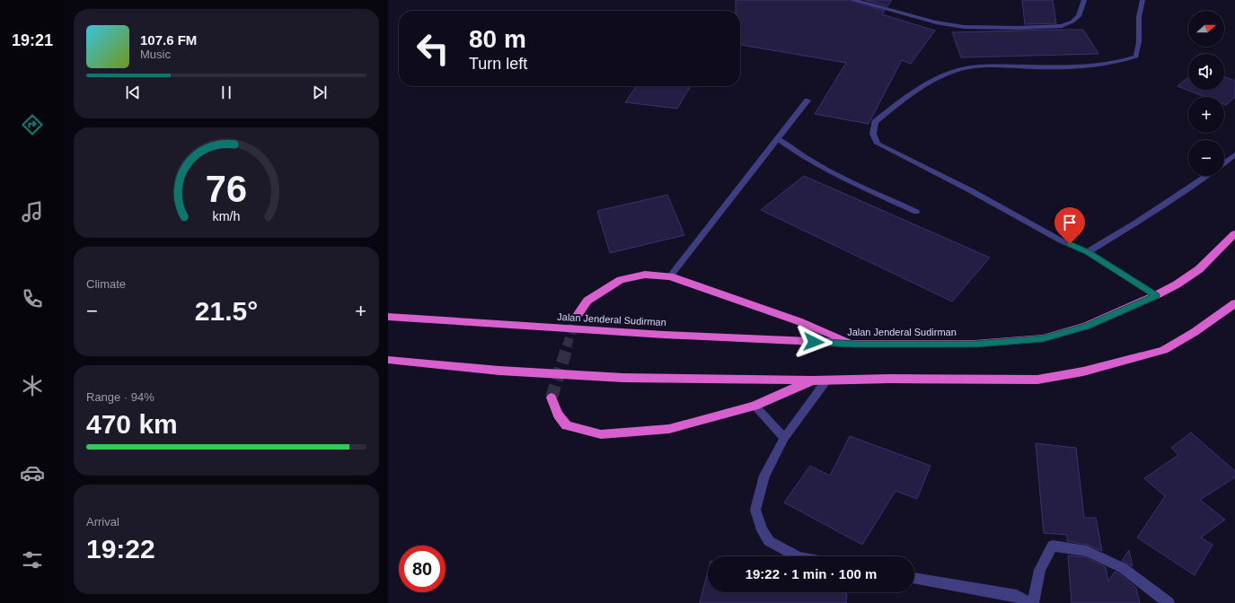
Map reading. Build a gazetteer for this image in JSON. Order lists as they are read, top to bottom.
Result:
{
  "streets": {
    "highway": ["Jalan Jenderal Sudirman"]
  },
  "north": "right",
  "page": {
    "tabs": "19:21",
    "map_buttons": ["+", "−"],
    "turn": ["80 m", "Turn left"],
    "song": ["107.6 FM", "Music"],
    "tile": [
      "Climate",
      ["Range · 94%", "470 km"],
      ["Arrival", "19:22"]
    ],
    "heat": ["−", "21.5°", "+"],
    "limit": "80",
    "trip": "19:22 · 1 min · 100 m",
    "gauge": ["76", "km/h"]
  }
}
